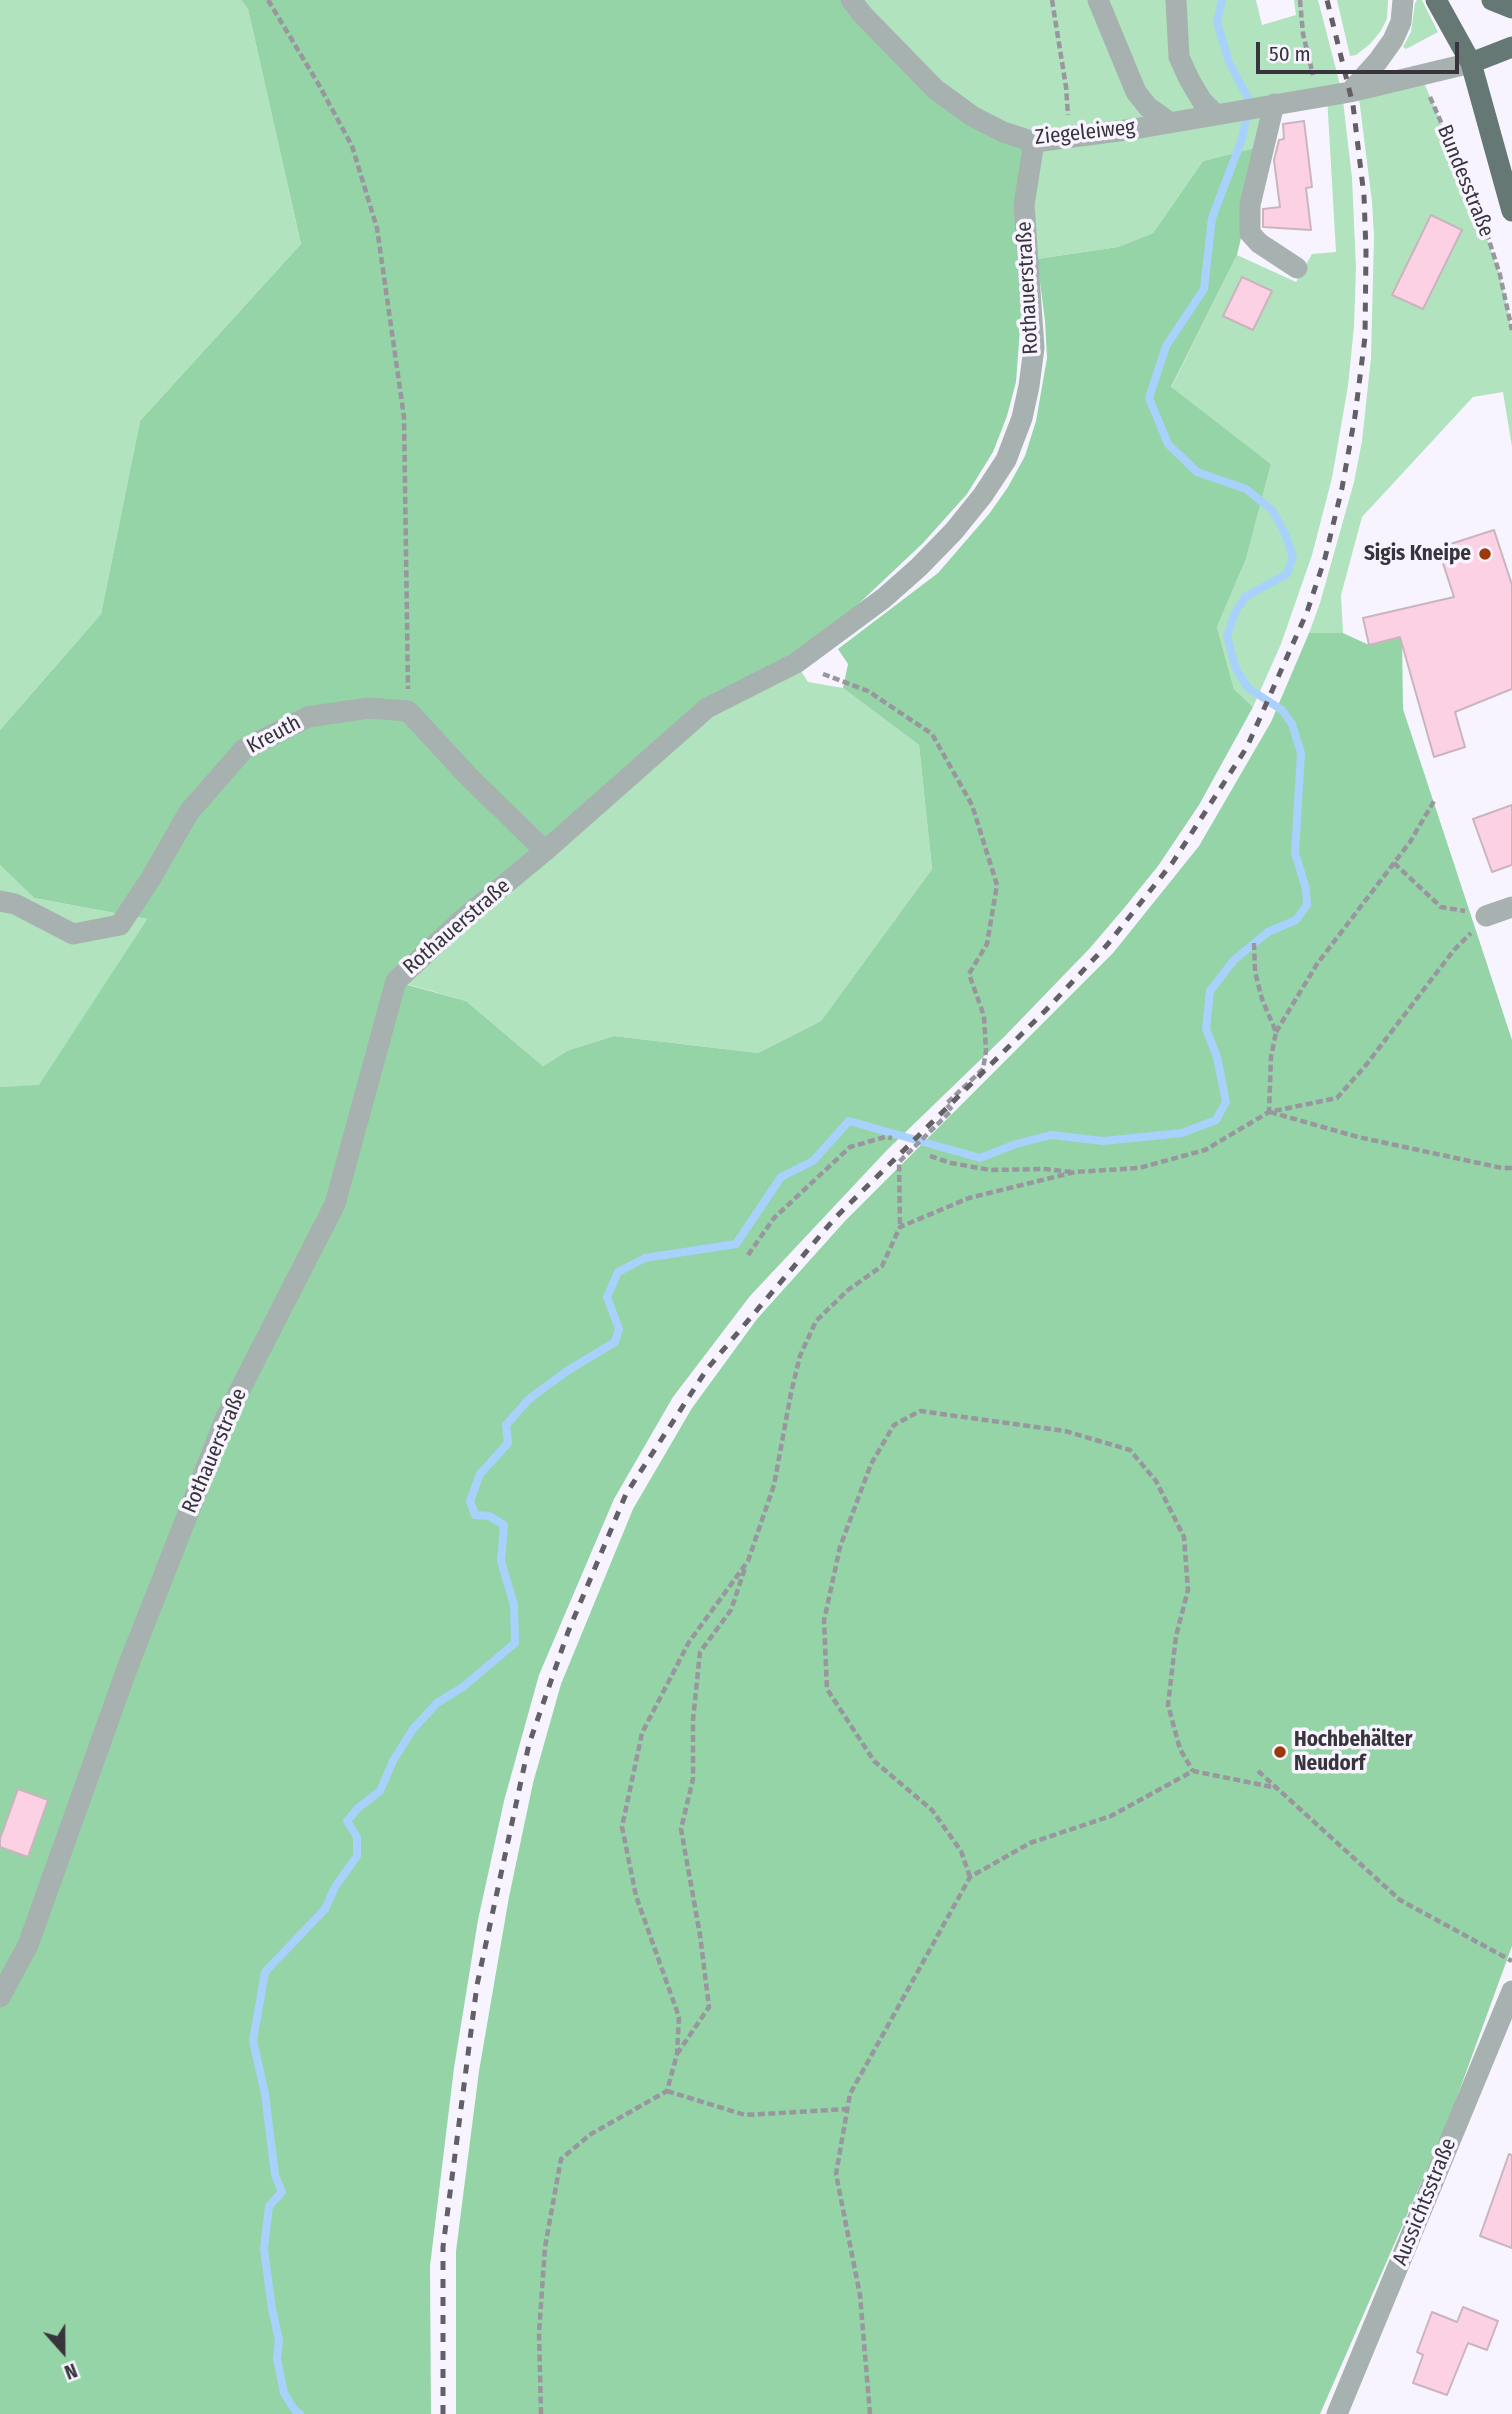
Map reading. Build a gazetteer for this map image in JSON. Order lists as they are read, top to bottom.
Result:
{
  "streets": {
    "main road": ["Bundesstraße"],
    "street": [
      "Ziegeleiweg",
      "Rothauerstraße",
      "Kreuth",
      "Aussichtsstraße"
    ]
  },
  "crossings": [
    ["Ziegeleiweg", "Bundesstraße"],
    ["Ziegeleiweg", "Rothauerstraße"]
  ],
  "places": ["Sigis Kneipe", "Hochbehälter Neudorf"],
  "scale_bar": "50 m",
  "north": "bottom"
}
